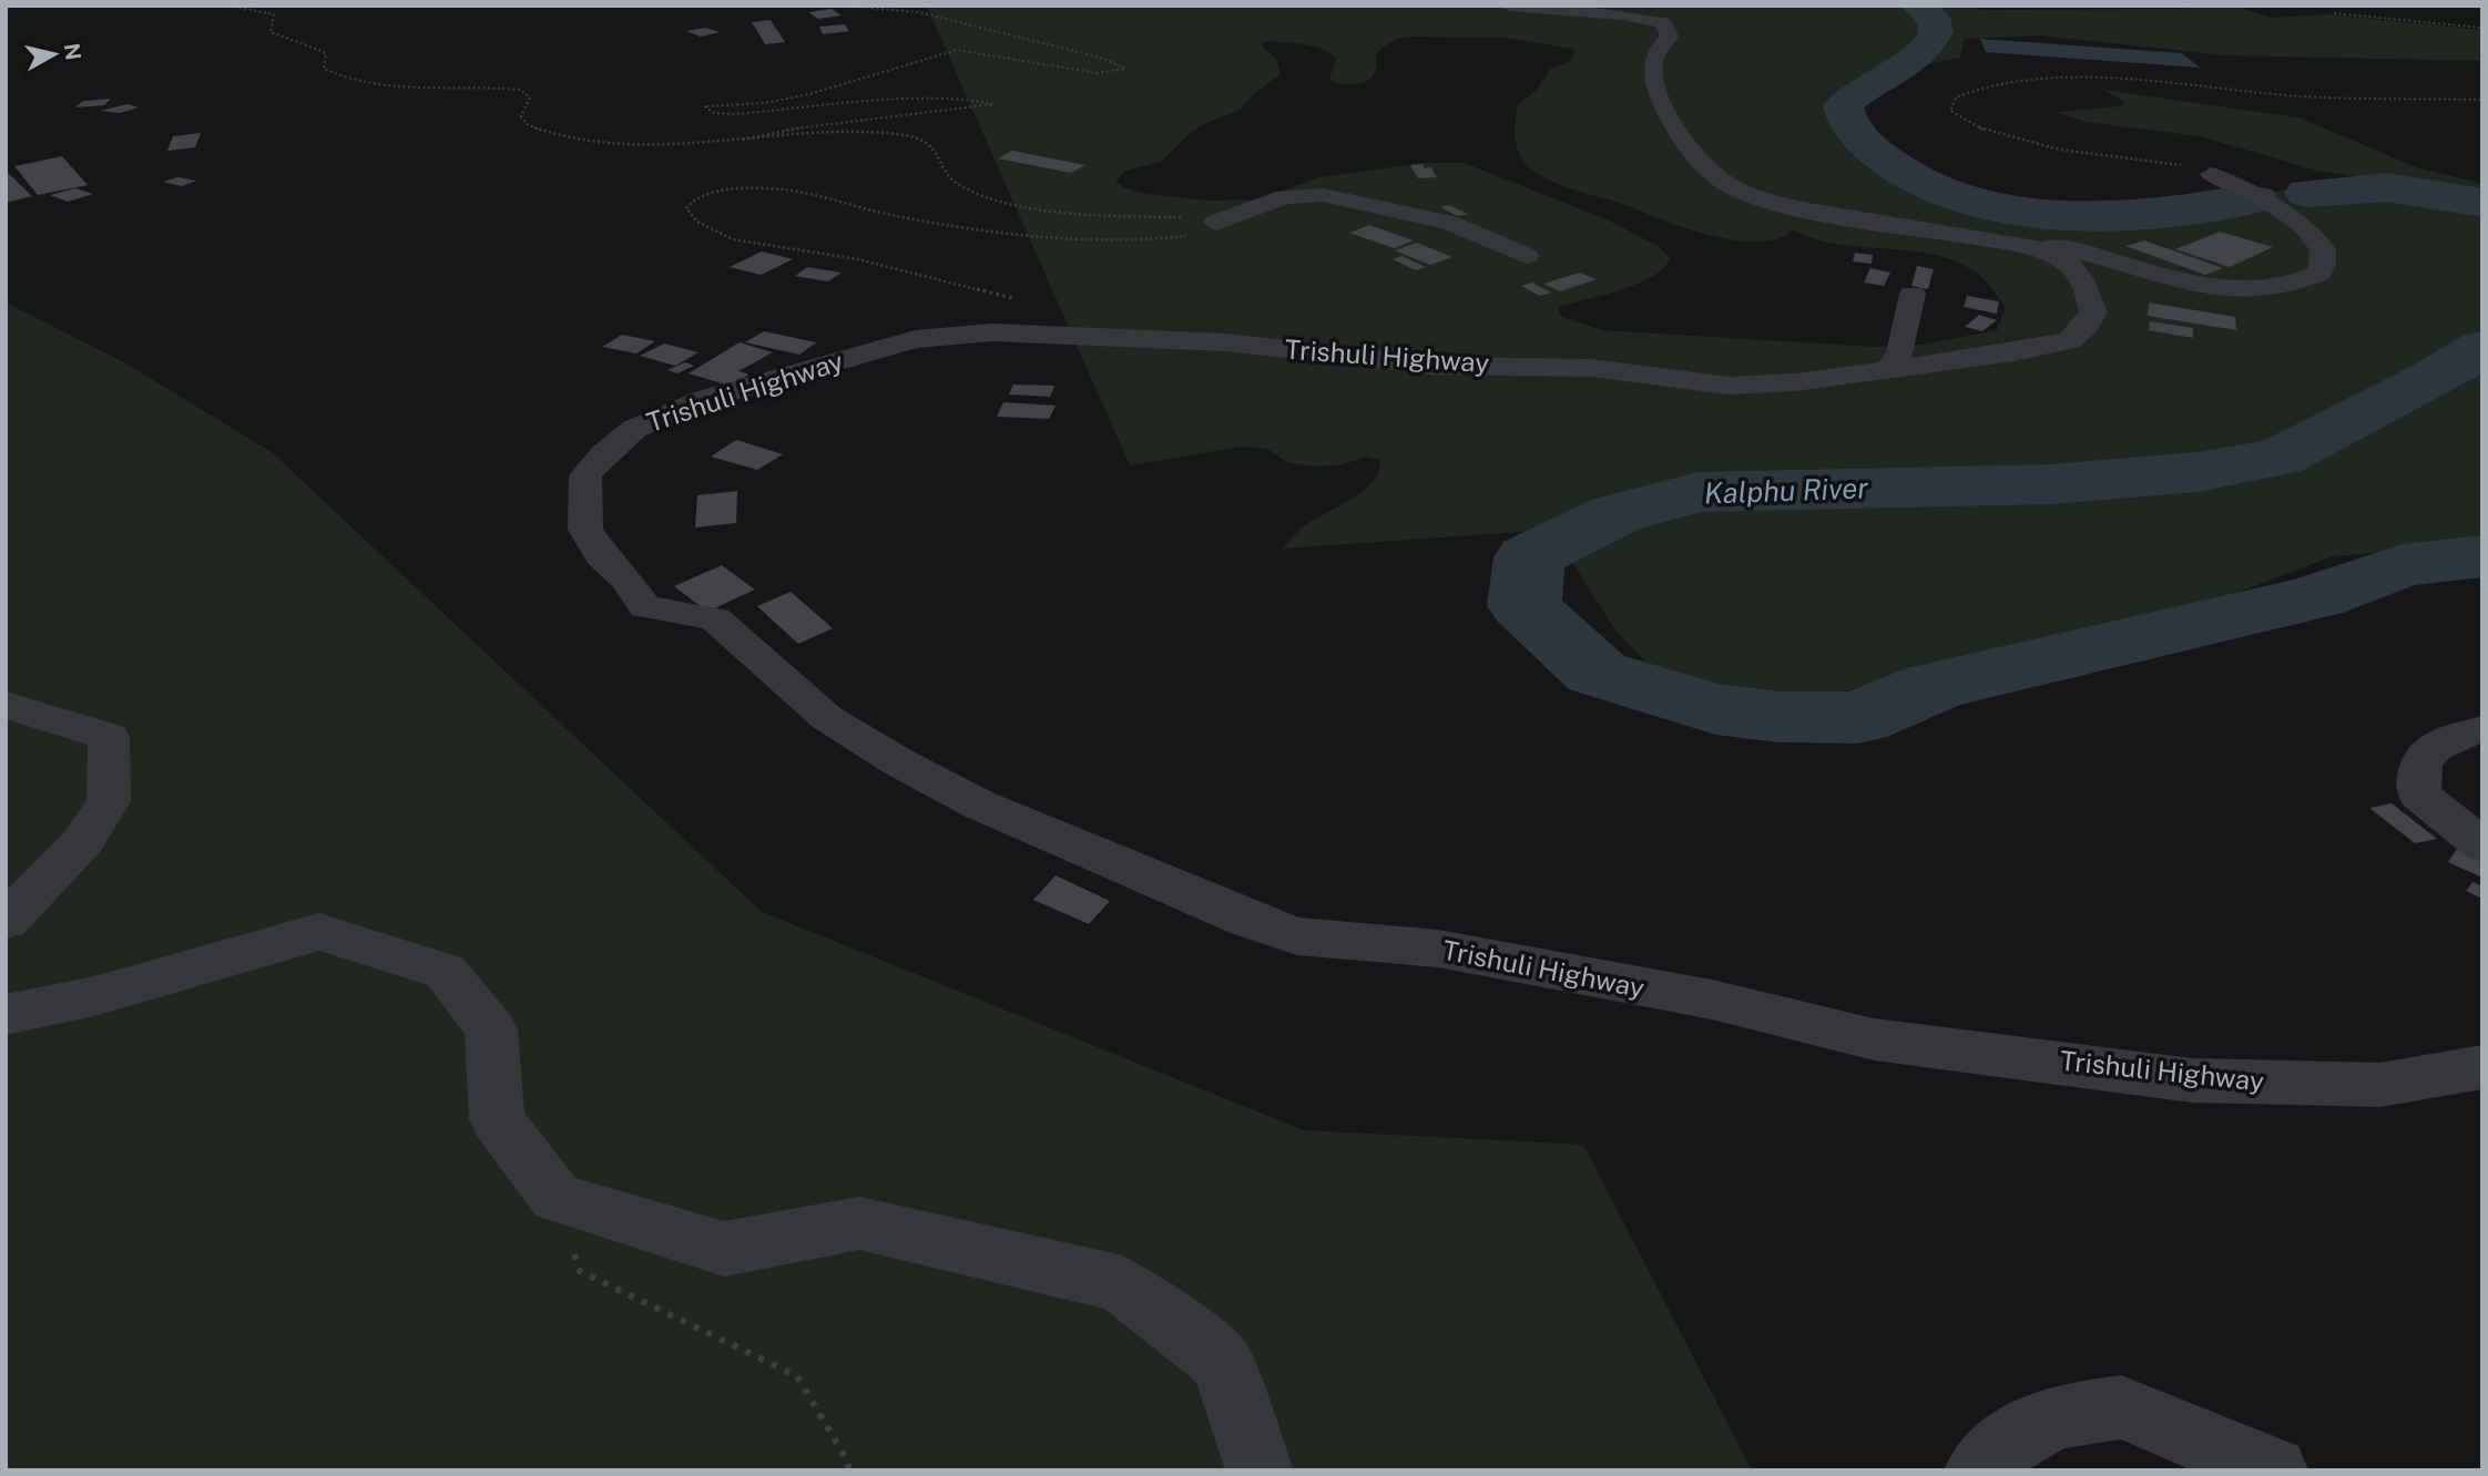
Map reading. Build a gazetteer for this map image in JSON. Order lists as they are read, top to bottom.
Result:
{
  "streets": {
    "street": ["Trishuli Highway"]
  },
  "water": ["Kalphu River"],
  "north": "right"
}
